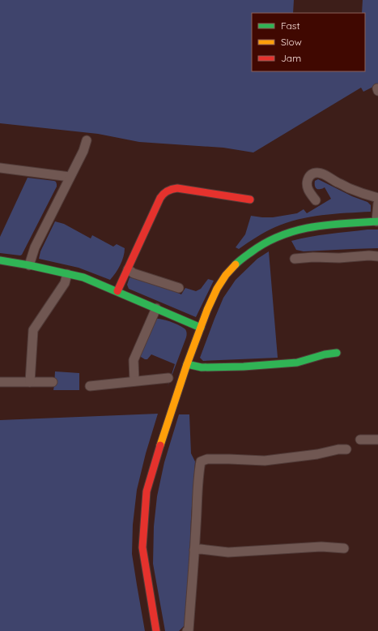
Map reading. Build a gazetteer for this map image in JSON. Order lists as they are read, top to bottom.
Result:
{
  "legend": ["Fast", "Slow", "Jam"]
}
